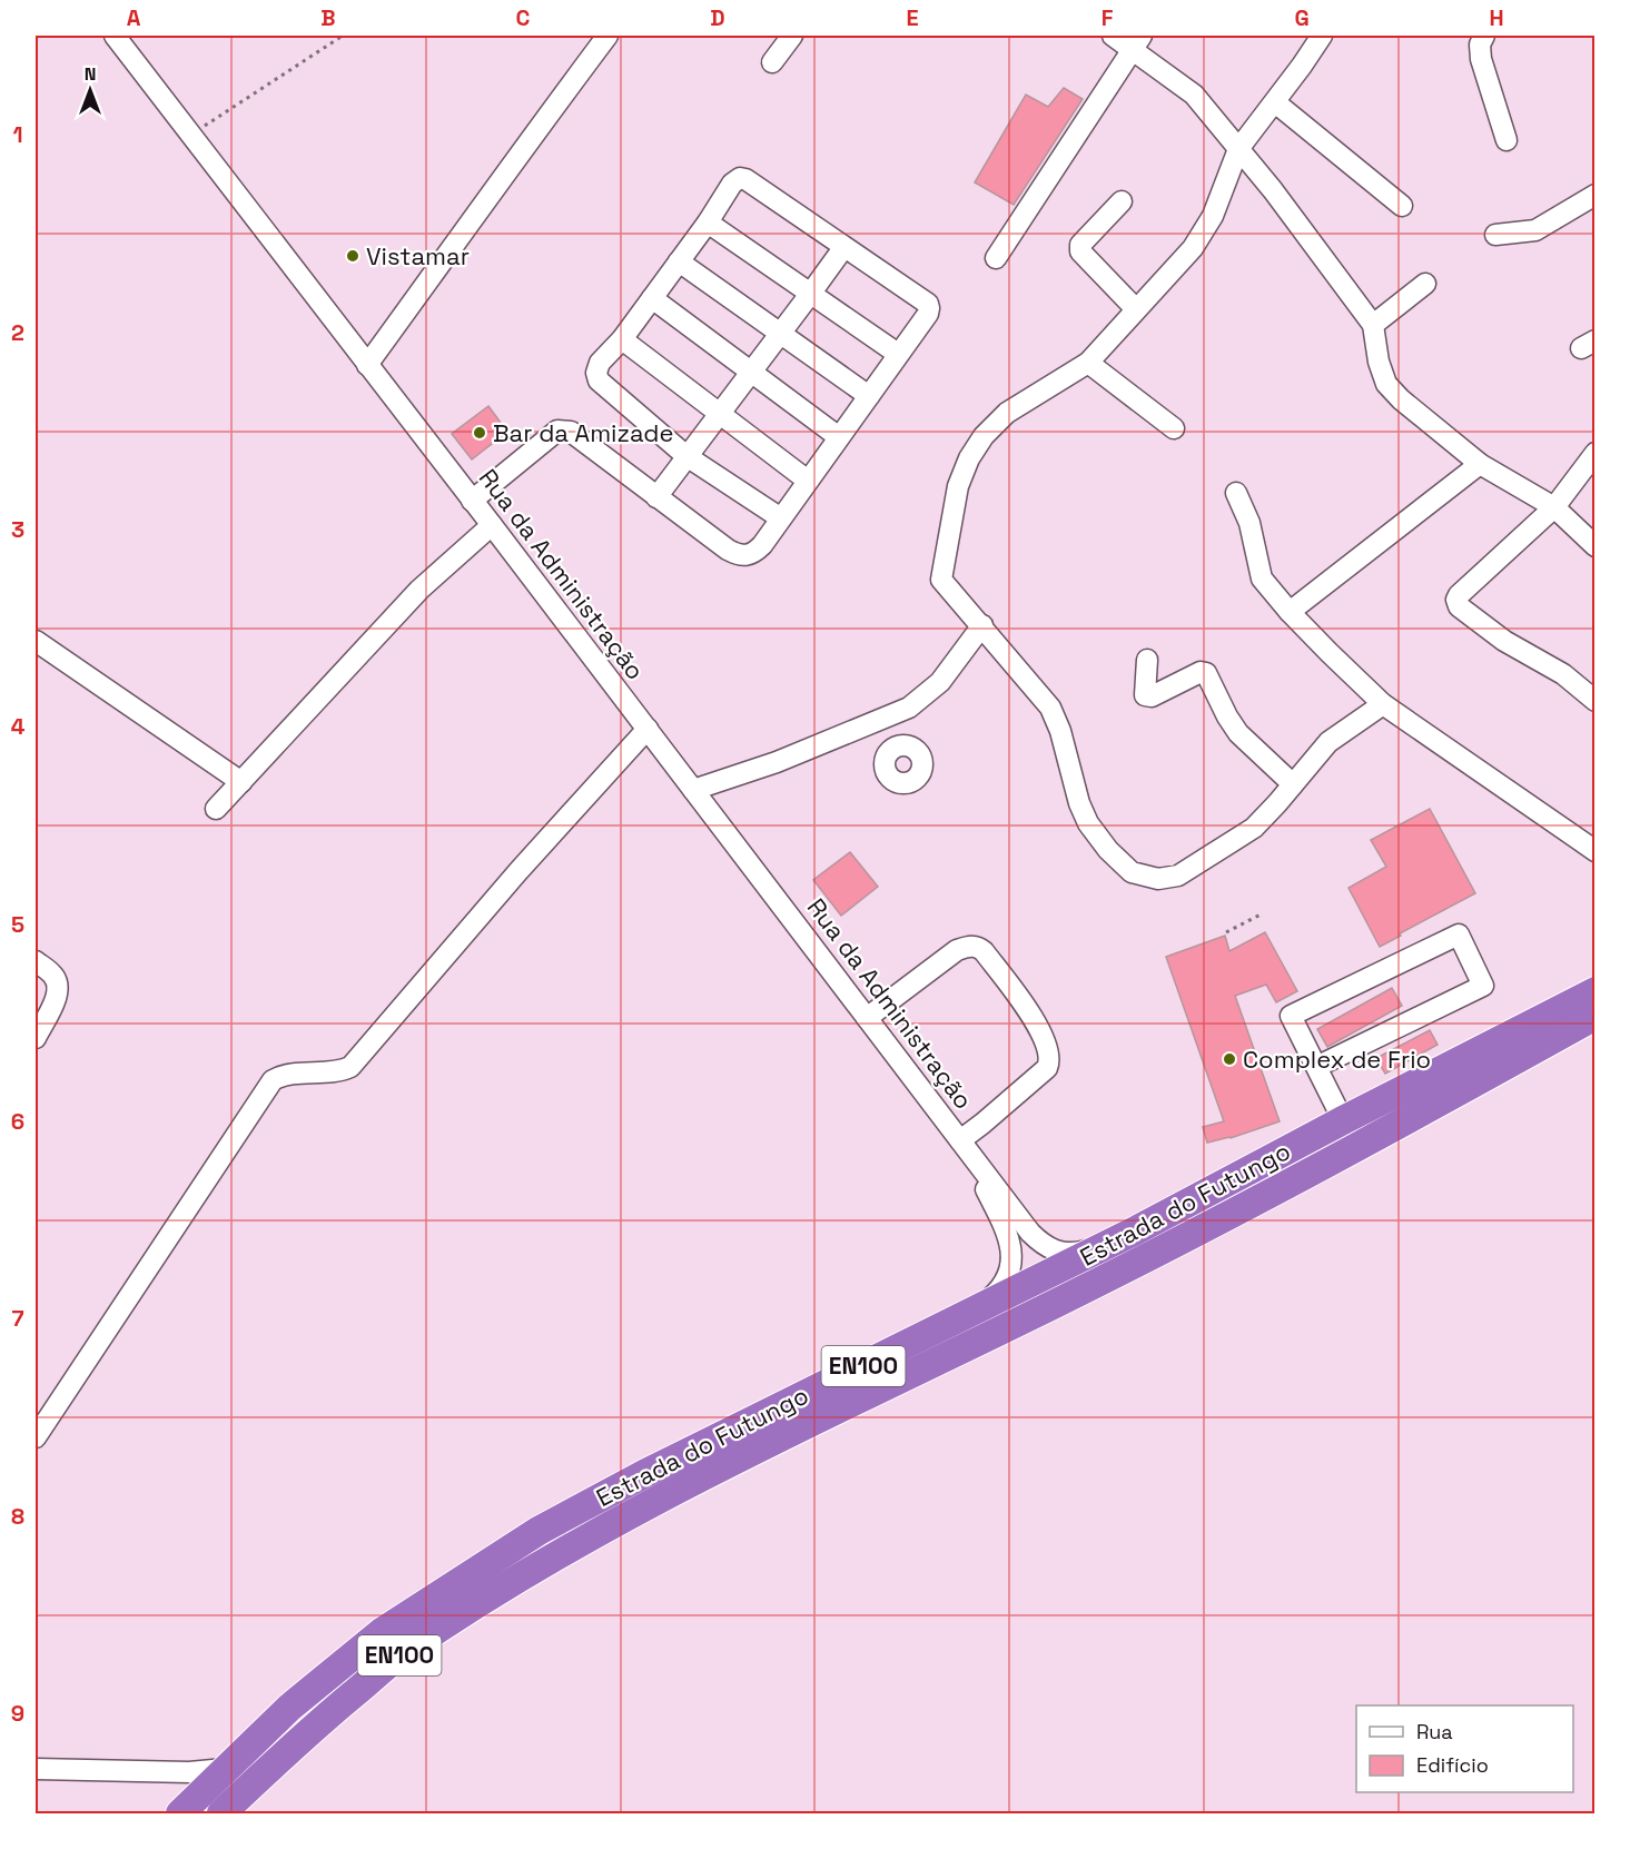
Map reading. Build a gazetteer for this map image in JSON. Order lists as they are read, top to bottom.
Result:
{
  "streets": {
    "highway": ["Estrada do Futungo", "EN100"],
    "street": ["Rua da Administração"]
  },
  "places": ["Vistamar", "Bar da Amizade", "Complex de Frio"],
  "legend": ["Rua", "Edifício"],
  "north": "top",
  "grid": {
    "columns": [
      "A",
      "B",
      "C",
      "D",
      "E",
      "F",
      "G",
      "H"
    ],
    "rows": [
      "1",
      "2",
      "3",
      "4",
      "5",
      "6",
      "7",
      "8",
      "9"
    ]
  }
}
